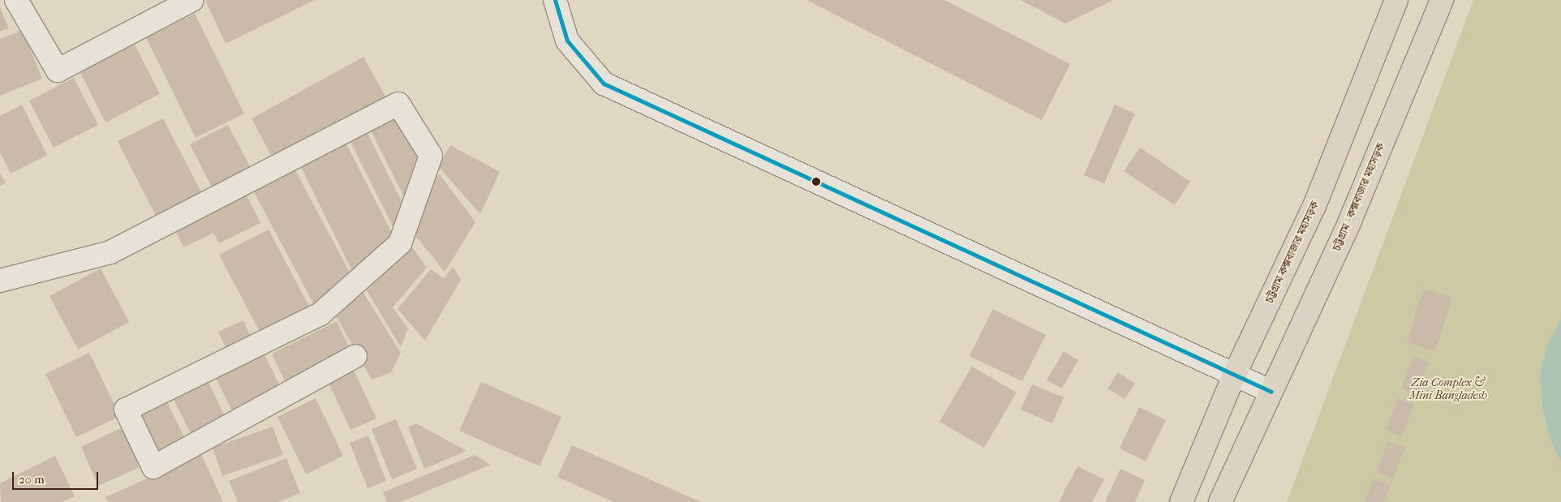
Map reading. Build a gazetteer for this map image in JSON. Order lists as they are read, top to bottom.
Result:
{
  "streets": {
    "highway": ["চট্টগ্রাম - কক্সবাজার মহাসড়ক", "চট্টগ্রাম-কক্সবাজার মহাসড়ক"]
  },
  "parks": ["Zia Complex & Mini Bangladesh"],
  "scale_bar": "20 m"
}
